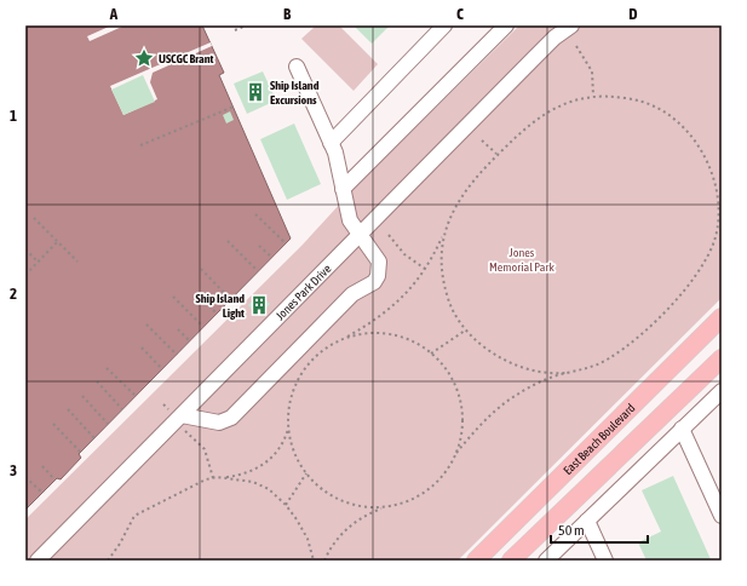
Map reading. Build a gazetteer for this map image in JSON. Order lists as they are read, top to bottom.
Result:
{
  "streets": {
    "main road": ["East Beach Boulevard"],
    "street": ["Jones Park Drive"]
  },
  "parks": ["Jones Memorial Park"],
  "places": {
    "place": ["USCGC Brant"],
    "building": ["Ship Island Excursions", "Ship Island Light"]
  },
  "scale_bar": "50 m",
  "grid": {
    "columns": [
      "A",
      "B",
      "C",
      "D"
    ],
    "rows": ["1", "2", "3"]
  }
}
